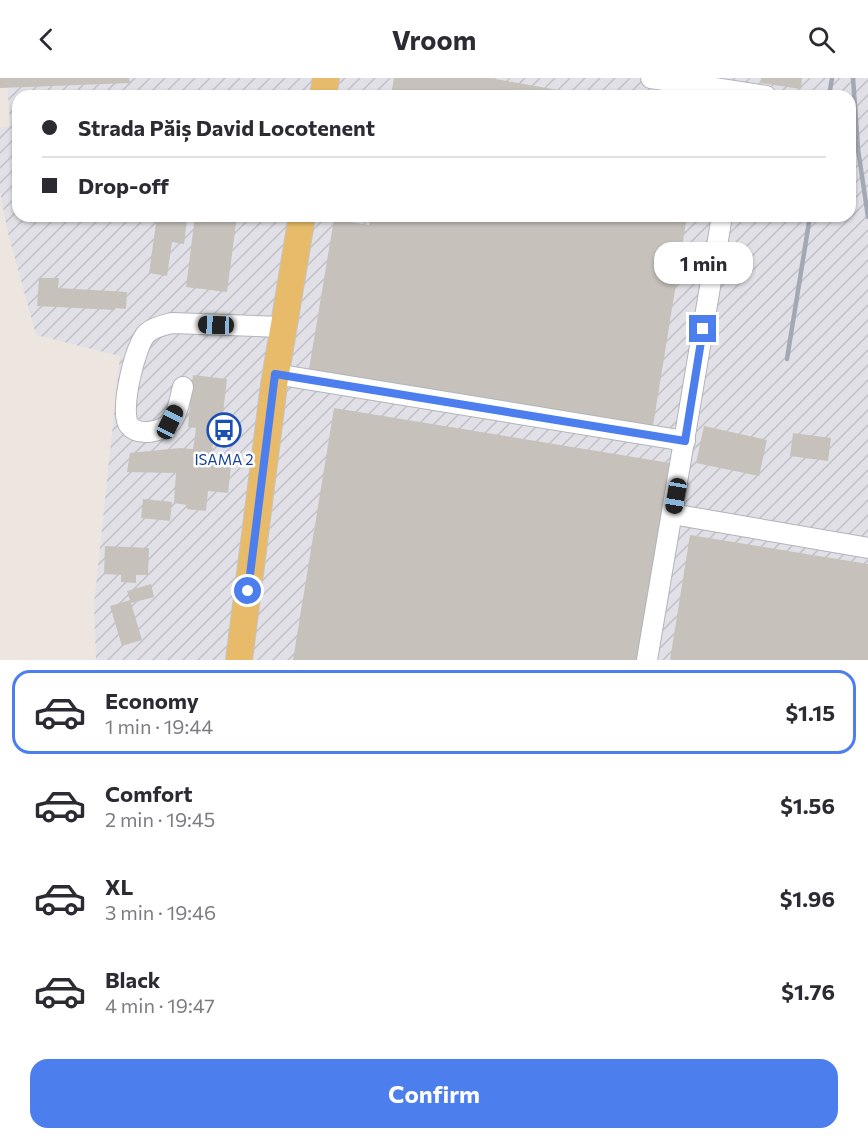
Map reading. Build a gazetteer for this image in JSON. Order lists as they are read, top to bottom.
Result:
{
  "places": {
    "bus stop": ["ISAMA 2"]
  },
  "page": {
    "header": "Vroom",
    "banner": ["Strada Păiș David Locotenent", "Drop-off"],
    "bubble": "1 min",
    "list": [
      {
        "name": "Economy",
        "note": "1 min · 19:44",
        "value": "$1.15"
      },
      {
        "name": "Comfort",
        "note": "2 min · 19:45",
        "value": "$1.56"
      },
      {
        "name": "XL",
        "note": "3 min · 19:46",
        "value": "$1.96"
      },
      {
        "name": "Black",
        "note": "4 min · 19:47",
        "value": "$1.76"
      }
    ],
    "buttons": "Confirm"
  }
}
